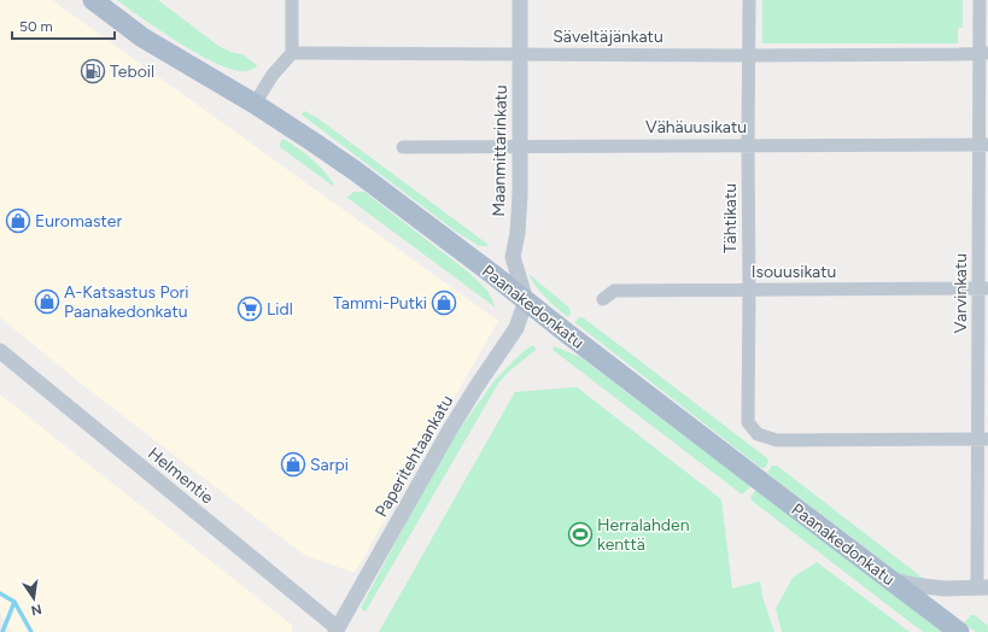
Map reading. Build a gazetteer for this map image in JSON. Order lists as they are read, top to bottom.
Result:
{
  "streets": {
    "main road": ["Paanakedonkatu"],
    "street": [
      "Säveltäjänkatu",
      "Vähäuusikatu",
      "Maanmittarinkatu",
      "Tähtikatu",
      "Isouusikatu",
      "Varvinkatu",
      "Paperitehtaankatu",
      "Helmentie"
    ]
  },
  "crossings": [
    ["Säveltäjänkatu", "Maanmittarinkatu"],
    ["Säveltäjänkatu", "Tähtikatu"],
    ["Säveltäjänkatu", "Varvinkatu"],
    ["Vähäuusikatu", "Maanmittarinkatu"],
    ["Vähäuusikatu", "Tähtikatu"],
    ["Vähäuusikatu", "Varvinkatu"],
    ["Maanmittarinkatu", "Paanakedonkatu"],
    ["Maanmittarinkatu", "Paperitehtaankatu"],
    ["Tähtikatu", "Isouusikatu"],
    ["Tähtikatu", "Varvinkatu"],
    ["Isouusikatu", "Varvinkatu"],
    ["Paanakedonkatu", "Paperitehtaankatu"],
    ["Paperitehtaankatu", "Helmentie"]
  ],
  "places": {
    "fuel station": ["Teboil"],
    "shop": [
      "Euromaster",
      "A-Katsastus Pori Paanakedonkatu",
      "Tammi-Putki",
      "Sarpi"
    ],
    "supermarket": ["Lidl"],
    "sports": ["Herralahden kenttä"]
  },
  "scale_bar": "50 m",
  "north": "bottom"
}
